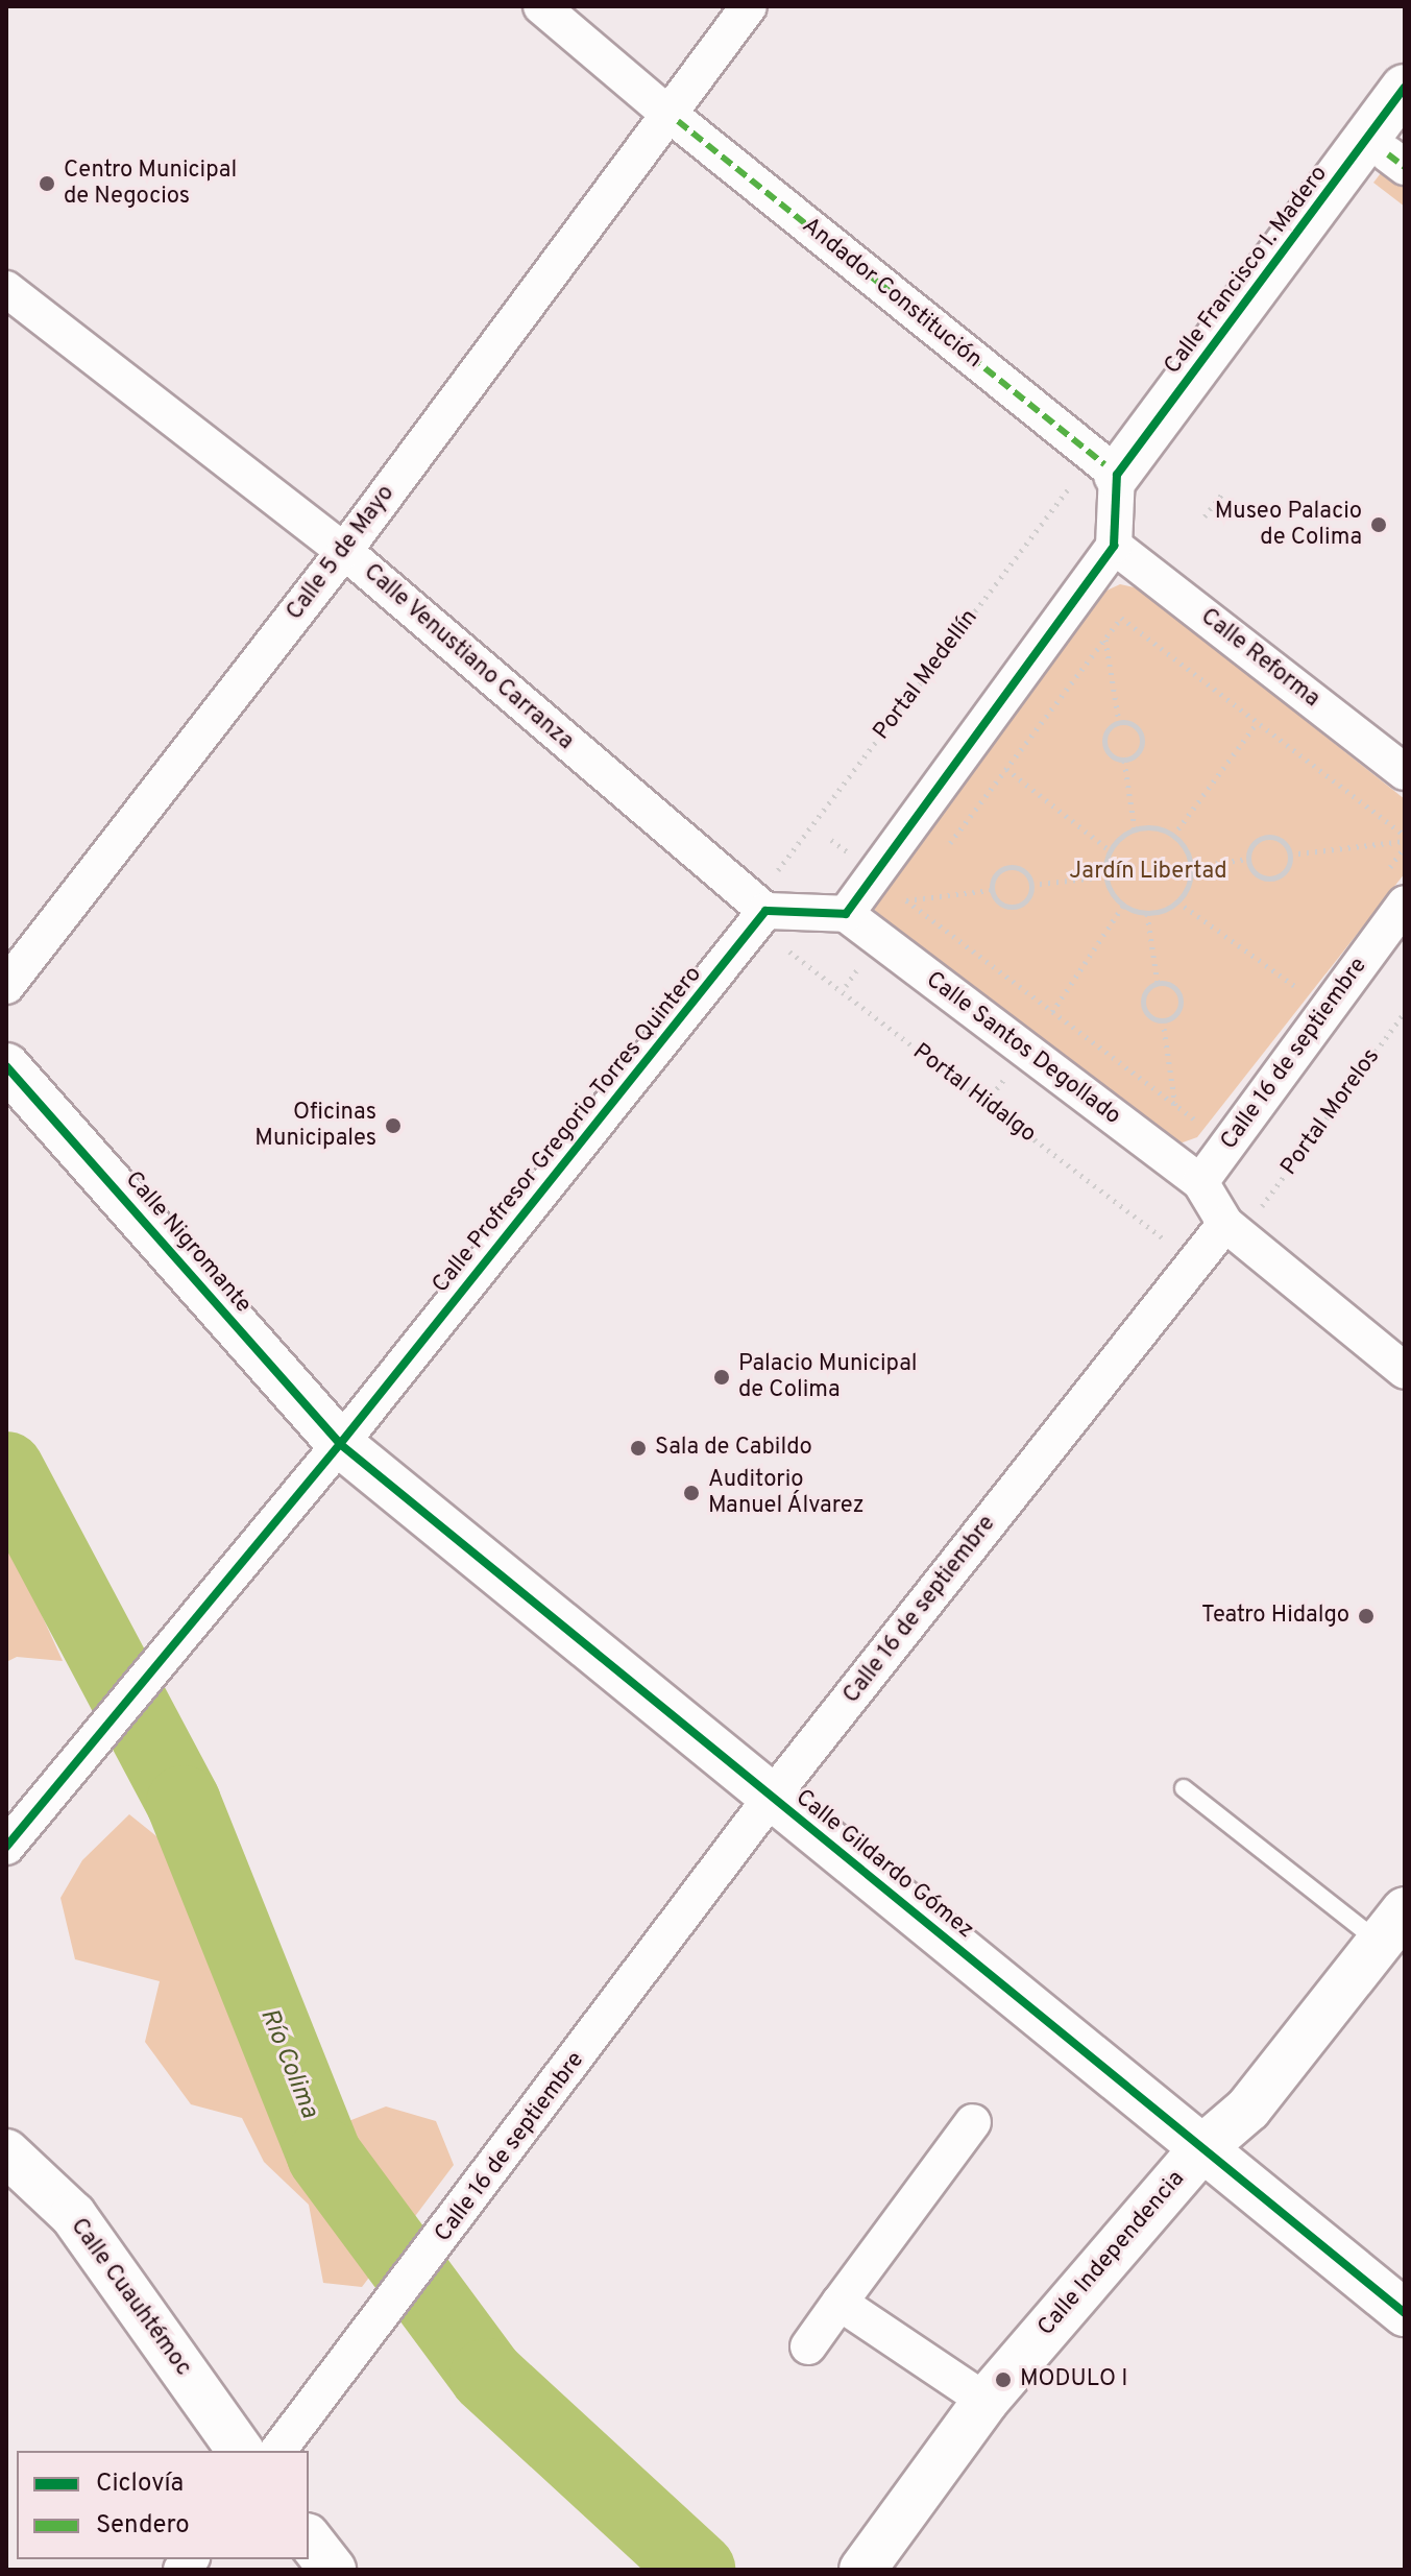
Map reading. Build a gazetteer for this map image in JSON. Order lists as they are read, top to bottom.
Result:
{
  "streets": {
    "street": [
      "Calle Francisco I. Madero",
      "Andador Constitución",
      "Calle 5 de Mayo",
      "Calle Venustiano Carranza",
      "Calle Reforma",
      "Calle Santos Degollado",
      "Calle 16 de septiembre",
      "Calle Profresor Gregorio Torres Quintero",
      "Calle Nigromante",
      "Calle Gildardo Gómez",
      "Calle Independencia",
      "Calle Cuauhtémoc"
    ],
    "path": ["Portal Medellín", "Portal Hidalgo", "Portal Morelos"]
  },
  "crossings": [
    ["Calle Francisco I. Madero", "Andador Constitución"],
    ["Calle Francisco I. Madero", "Portal Medellín"],
    ["Andador Constitución", "Calle 5 de Mayo"],
    ["Andador Constitución", "Portal Medellín"],
    ["Calle 5 de Mayo", "Calle Venustiano Carranza"],
    ["Calle Venustiano Carranza", "Calle Profresor Gregorio Torres Quintero"],
    ["Calle Santos Degollado", "Calle 16 de septiembre"],
    ["Calle 16 de septiembre", "Portal Morelos"],
    ["Calle 16 de septiembre", "Calle Gildardo Gómez"],
    ["Calle Profresor Gregorio Torres Quintero", "Calle Nigromante"],
    ["Calle Profresor Gregorio Torres Quintero", "Calle Gildardo Gómez"],
    ["Calle Nigromante", "Calle Gildardo Gómez"],
    ["Calle Gildardo Gómez", "Calle Independencia"]
  ],
  "water": ["Río Colima"],
  "parks": ["Jardín Libertad"],
  "places": [
    "Centro Municipal de Negocios",
    "Museo Palacio de Colima",
    "Oficinas Municipales",
    "Palacio Municipal de Colima",
    "Sala de Cabildo",
    "Auditorio Manuel Álvarez",
    "Teatro Hidalgo",
    "MODULO I"
  ],
  "legend": ["Ciclovía", "Sendero"]
}
